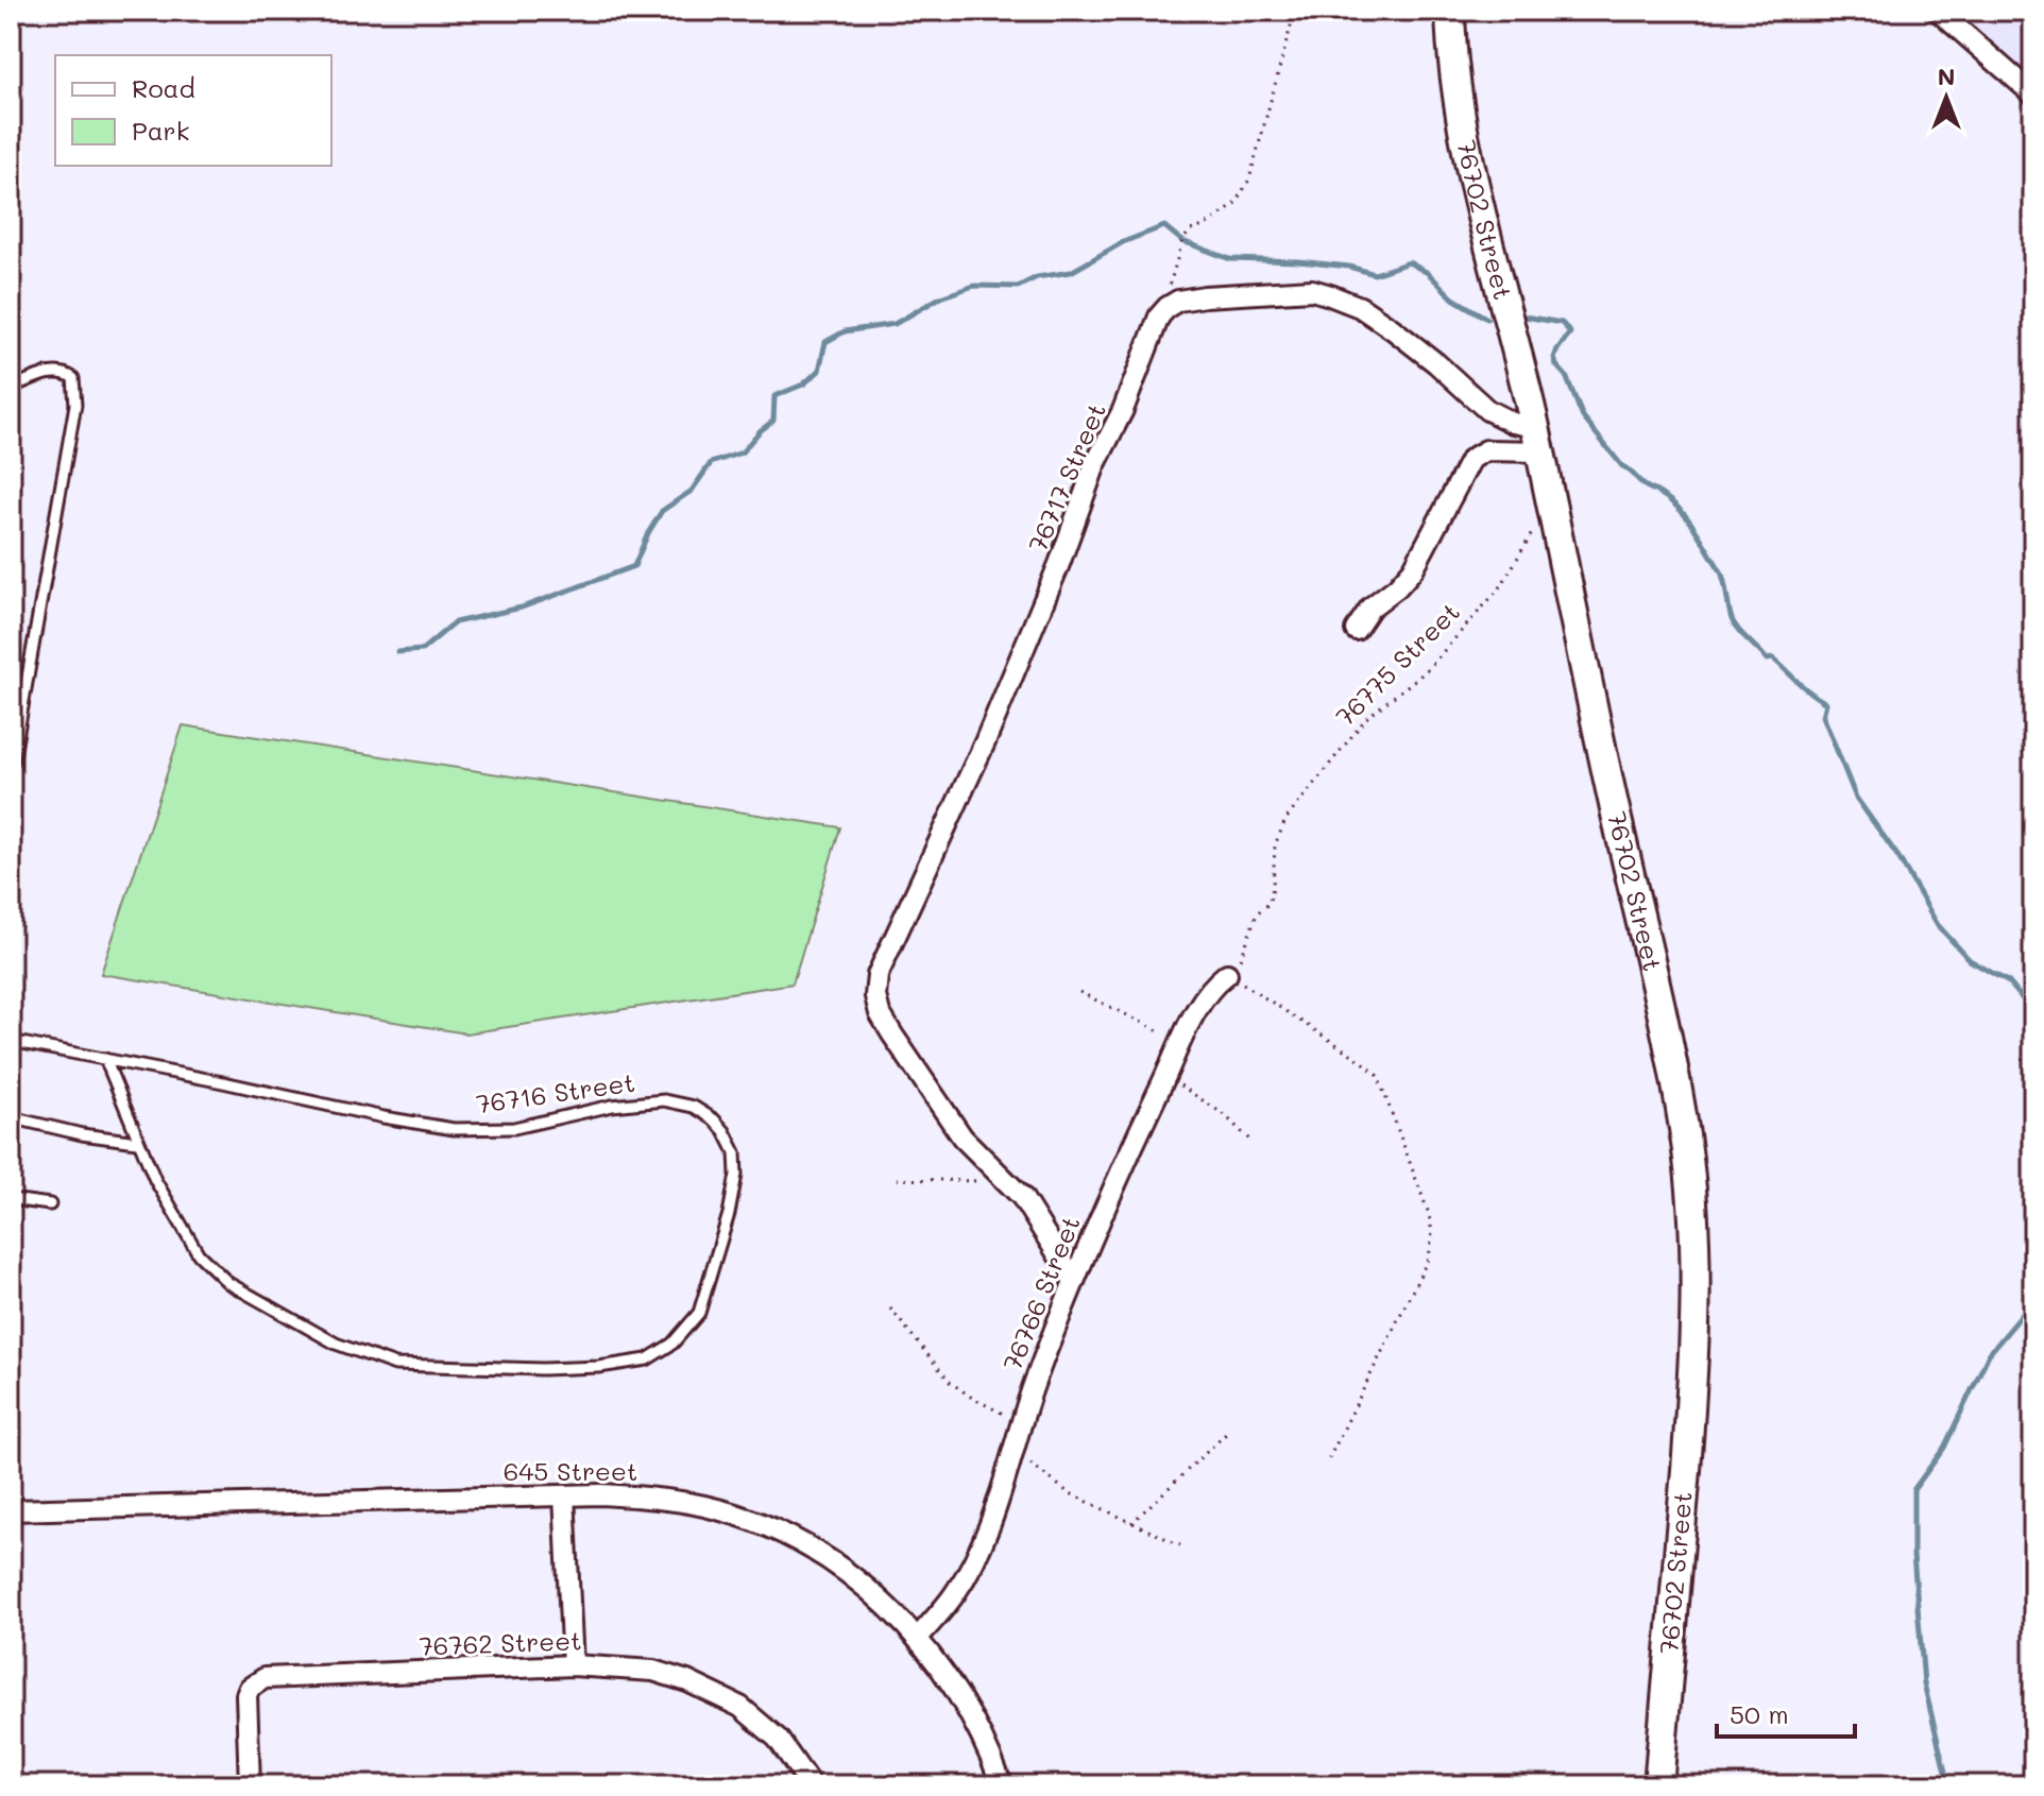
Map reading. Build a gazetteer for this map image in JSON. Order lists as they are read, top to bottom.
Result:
{
  "streets": {
    "street": [
      "76702 Street",
      "76717 Street",
      "76766 Street",
      "645 Street",
      "76762 Street"
    ],
    "lane": ["76716 Street"],
    "path": ["76775 Street"]
  },
  "crossings": [
    ["76702 Street", "76775 Street"],
    ["76775 Street", "76766 Street"],
    ["76766 Street", "645 Street"]
  ],
  "legend": ["Road", "Park"],
  "scale_bar": "50 m",
  "north": "top"
}
